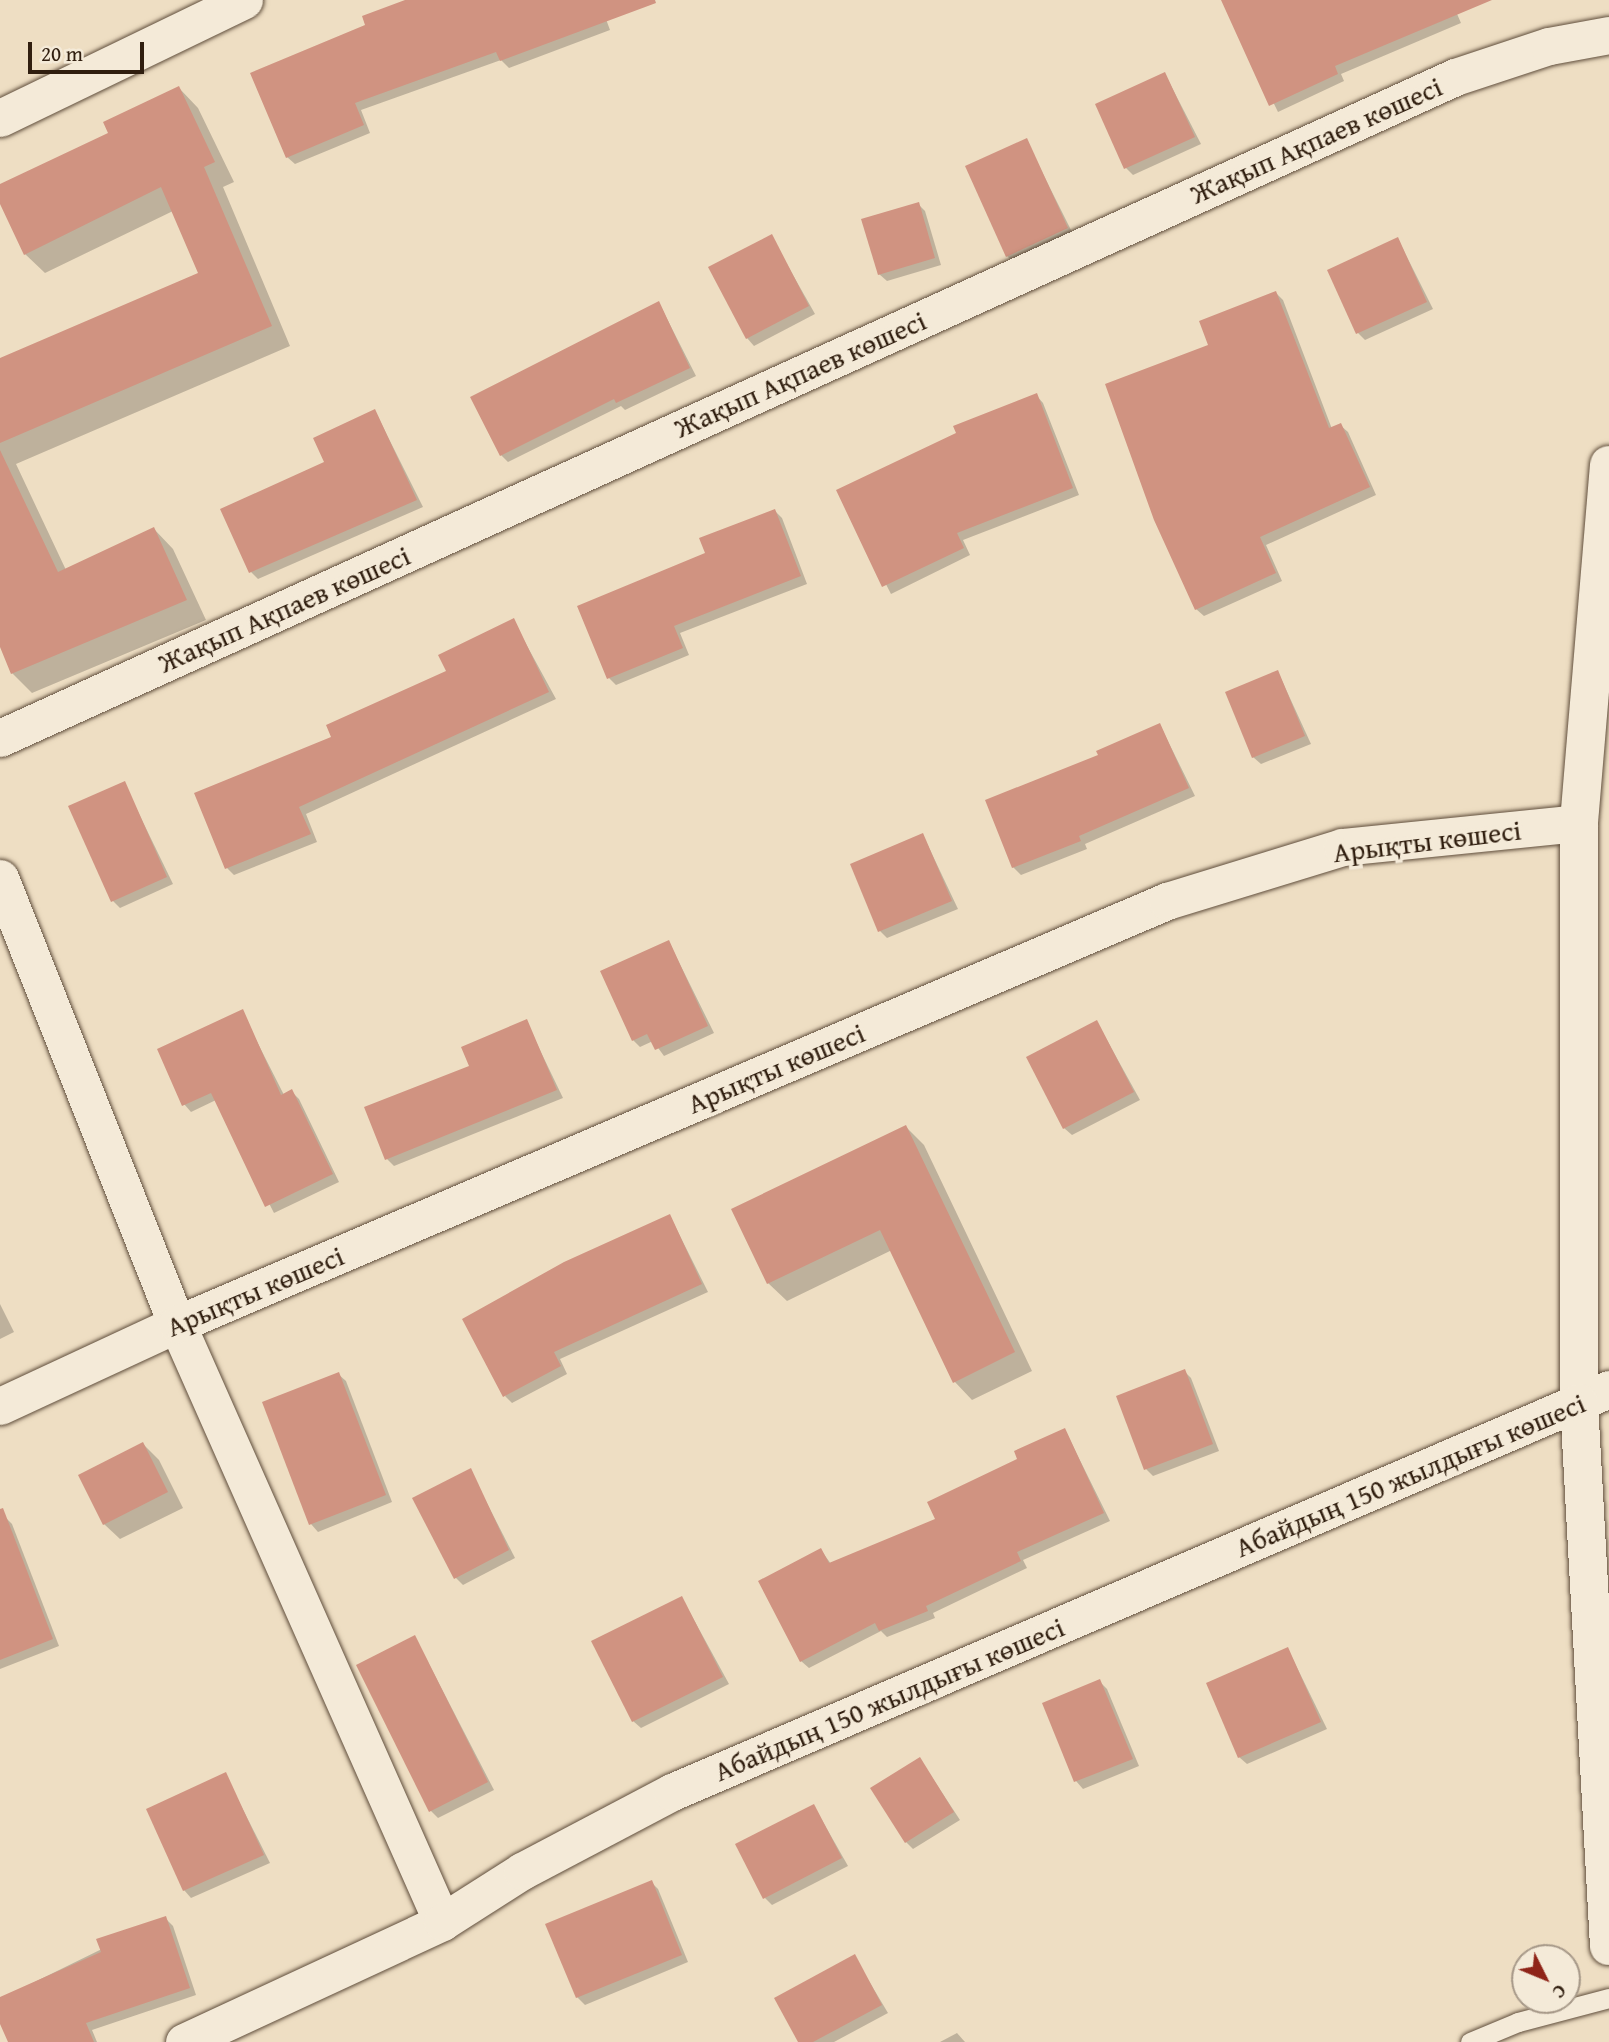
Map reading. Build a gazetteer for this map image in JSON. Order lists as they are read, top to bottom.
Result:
{
  "streets": {
    "street": ["Жақып Ақпаев көшесі", "Арықты көшесі", "Абайдың 150 жылдығы көшесі"]
  },
  "scale_bar": "20 m",
  "north": "bottom right"
}
